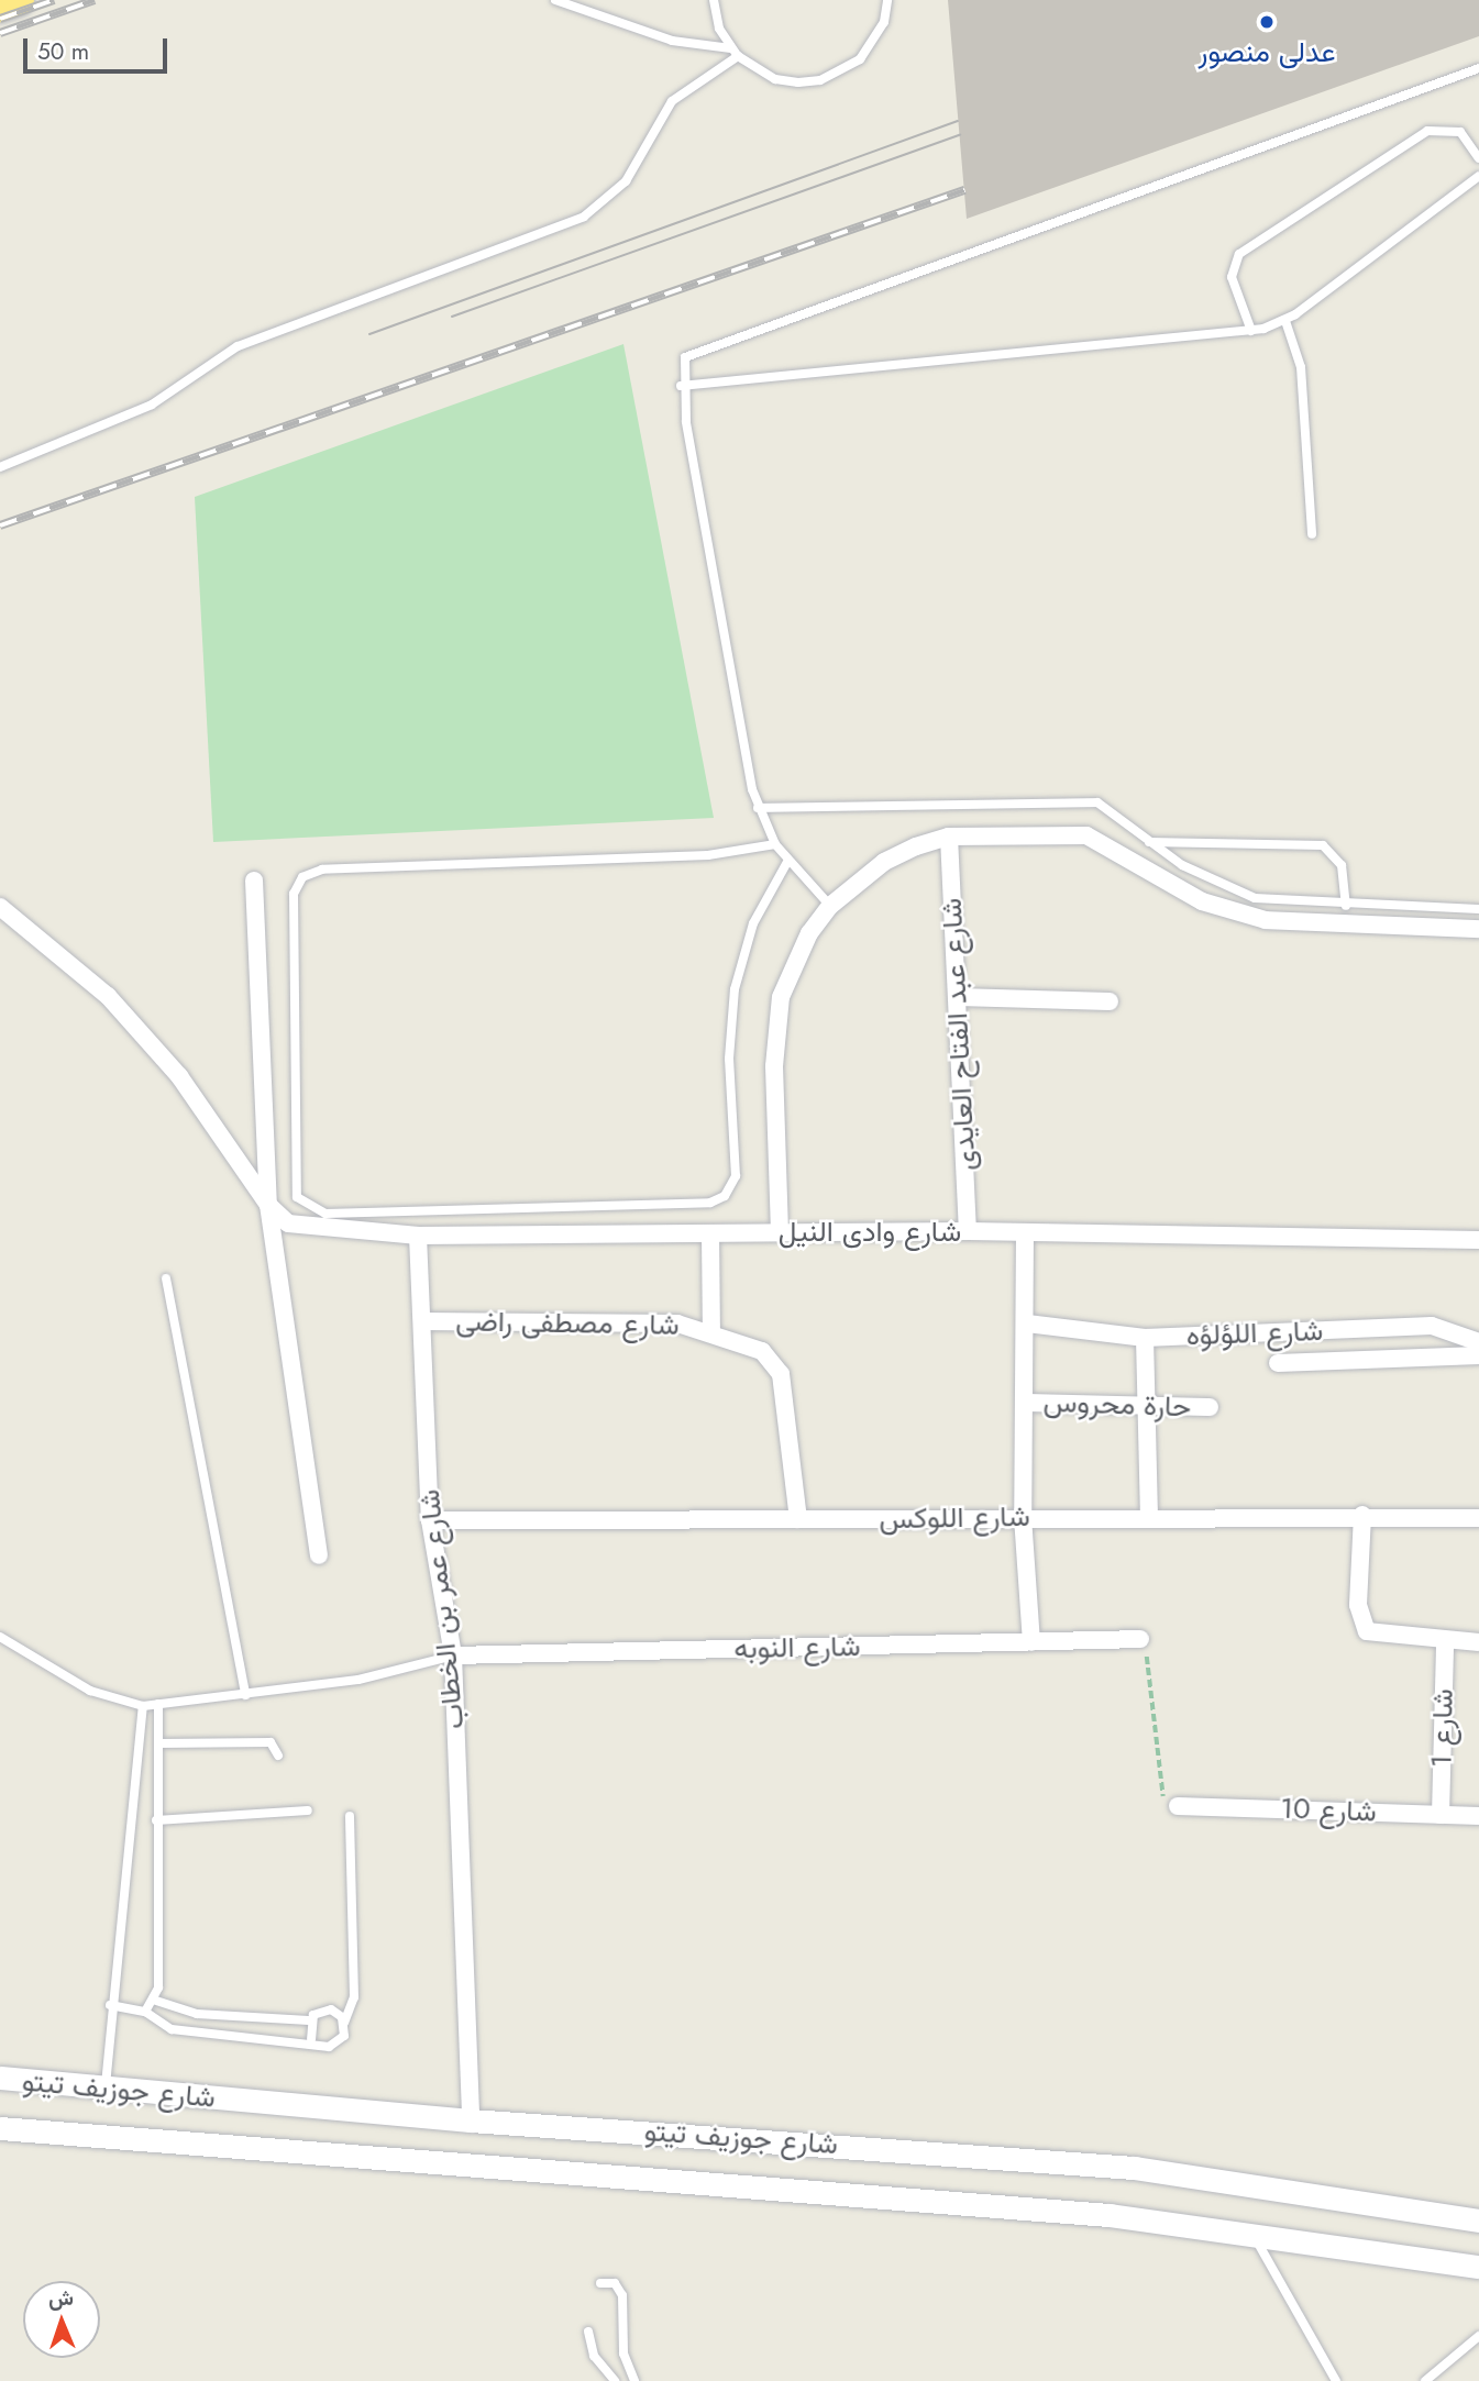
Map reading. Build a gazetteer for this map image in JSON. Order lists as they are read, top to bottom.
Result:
{
  "streets": {
    "main road": ["شارع جوزيف تيتو"],
    "street": [
      "شارع عبد الفتاح العايدى",
      "شارع وادى النيل",
      "شارع مصطفى راضى",
      "شارع اللؤلؤه",
      "حارة محروس",
      "شارع اللوكس",
      "شارع عمر بن الخطاب",
      "شارع النوبه",
      "شارع 1",
      "شارع 10"
    ]
  },
  "crossings": [
    ["شارع عبد الفتاح العايدى", "شارع وادى النيل"],
    ["شارع وادى النيل", "شارع عمر بن الخطاب"],
    ["شارع مصطفى راضى", "شارع اللوكس"],
    ["شارع مصطفى راضى", "شارع عمر بن الخطاب"],
    ["شارع اللوكس", "شارع عمر بن الخطاب"],
    ["شارع عمر بن الخطاب", "شارع النوبه"],
    ["شارع عمر بن الخطاب", "شارع جوزيف تيتو"],
    ["شارع 1", "شارع 10"]
  ],
  "places": ["عدلى منصور"],
  "scale_bar": "50 m",
  "north": "top"
}
